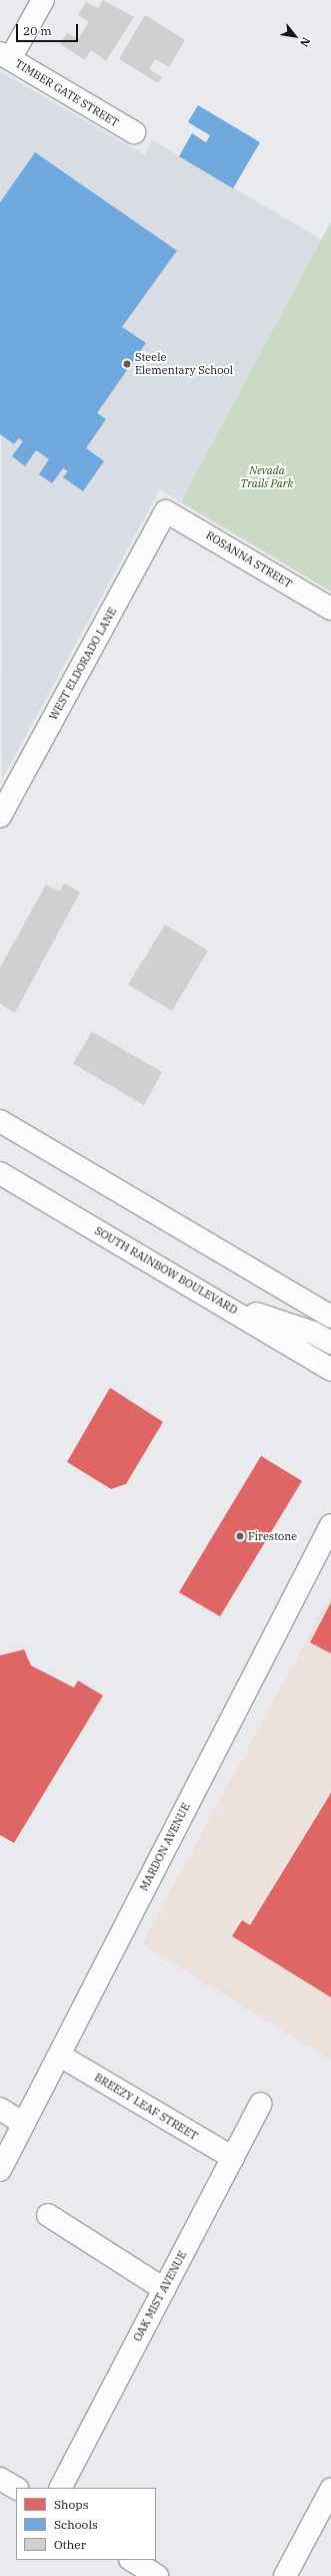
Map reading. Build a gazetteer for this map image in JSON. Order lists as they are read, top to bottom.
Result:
{
  "streets": {
    "street": [
      "TIMBER GATE STREET",
      "ROSANNA STREET",
      "WEST ELDORADO LANE",
      "SOUTH RAINBOW BOULEVARD",
      "MARDON AVENUE",
      "BREEZY LEAF STREET",
      "OAK MIST AVENUE"
    ]
  },
  "crossings": [
    ["ROSANNA STREET", "WEST ELDORADO LANE"],
    ["MARDON AVENUE", "BREEZY LEAF STREET"],
    ["BREEZY LEAF STREET", "OAK MIST AVENUE"]
  ],
  "parks": ["Nevada Trails Park"],
  "places": ["Steele Elementary School", "Firestone"],
  "legend": ["Shops", "Schools", "Other"],
  "scale_bar": "20 m",
  "north": "bottom right"
}
